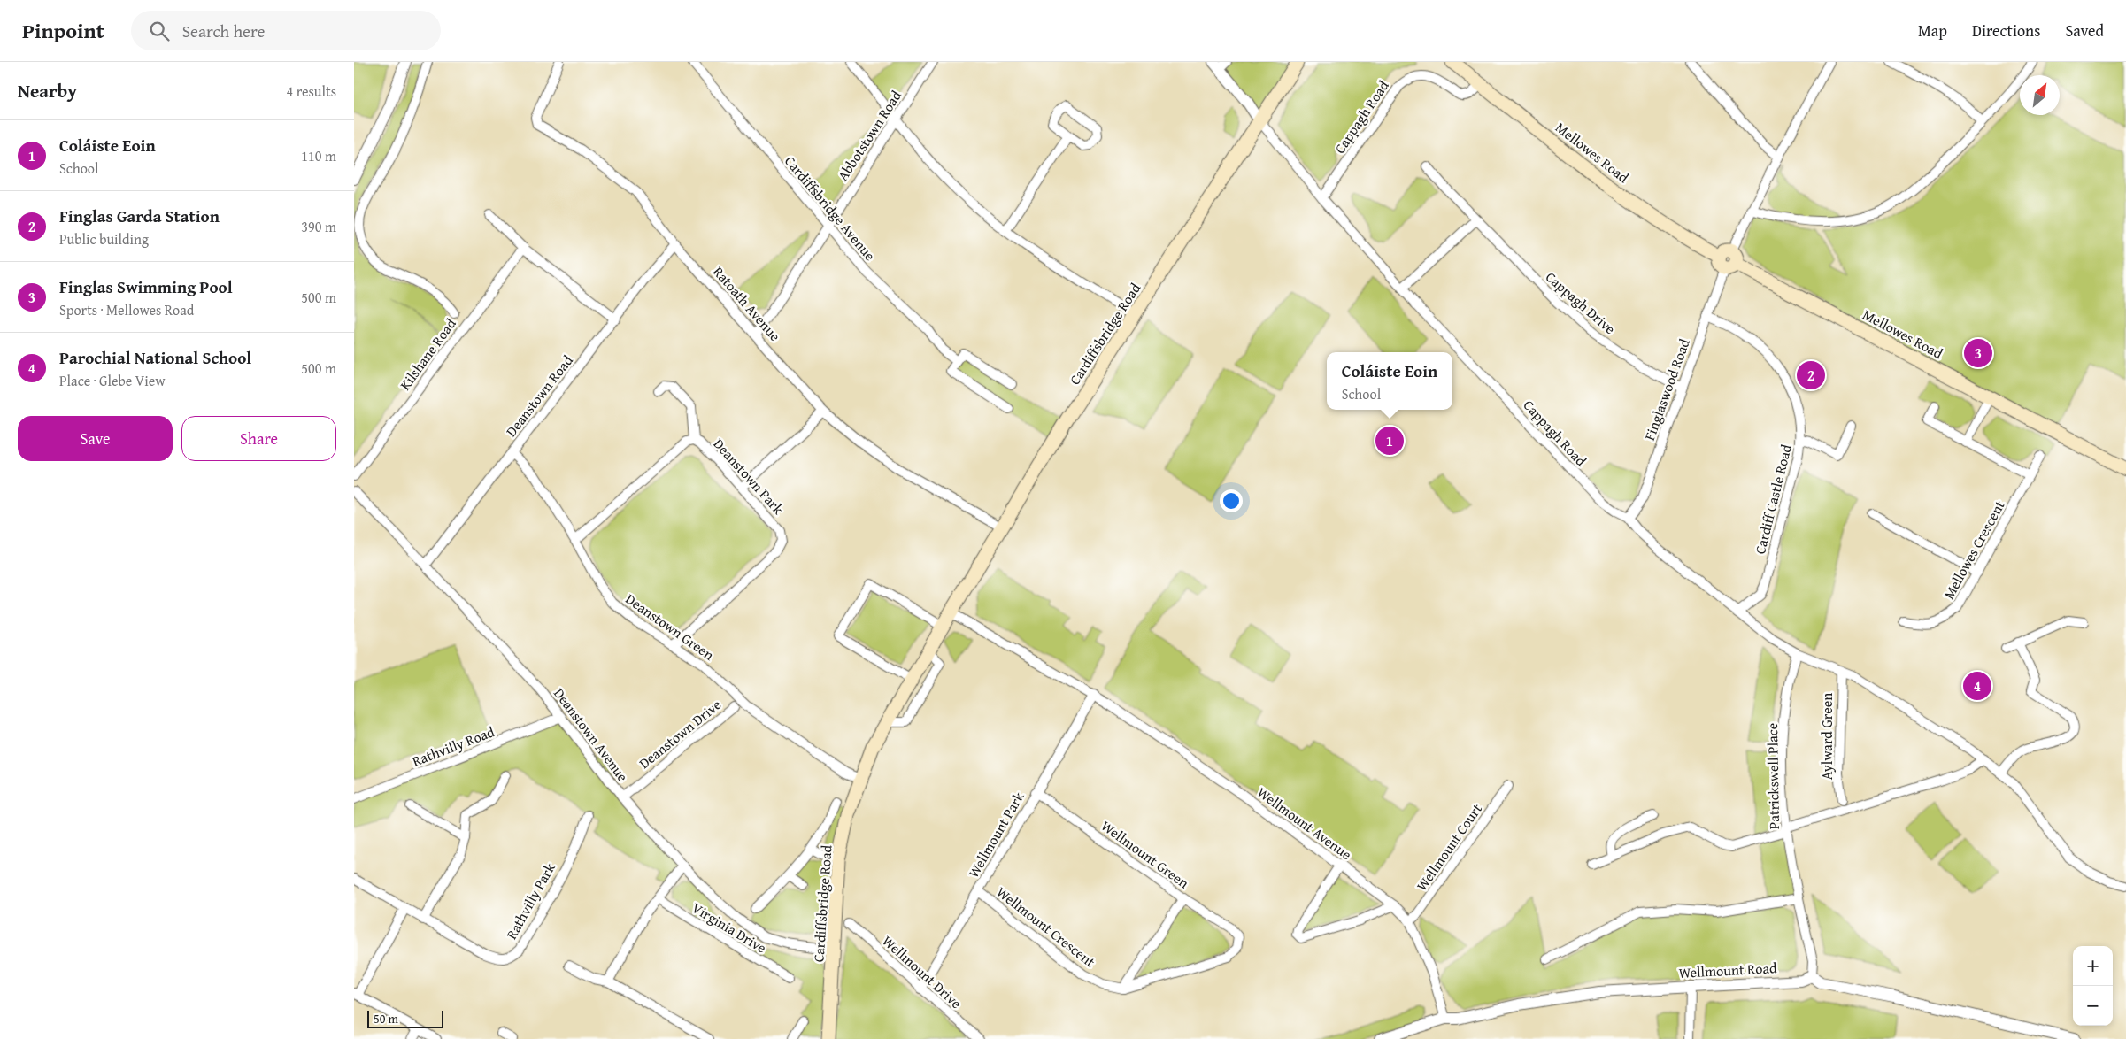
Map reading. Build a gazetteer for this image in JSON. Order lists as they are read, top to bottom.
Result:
{
  "streets": {
    "main road": ["Mellowes Road", "Cardiffsbridge Road"],
    "street": [
      "Cappagh Road",
      "Abbotstown Road",
      "Cardiffsbridge Avenue",
      "Cappagh Drive",
      "Ratoath Avenue",
      "Kilshane Road",
      "Finglaswood Road",
      "Deanstown Road",
      "Deanstown Park",
      "Cardiff Castle Road",
      "Mellowes Crescent",
      "Deanstown Green",
      "Deanstown Drive",
      "Deanstown Avenue",
      "Aylward Green",
      "Rathvilly Road",
      "Patrickswell Place",
      "Wellmount Avenue",
      "Wellmount Park",
      "Wellmount Court",
      "Wellmount Green",
      "Rathvilly Park",
      "Wellmount Crescent",
      "Virginia Drive",
      "Wellmount Road",
      "Wellmount Drive"
    ]
  },
  "crossings": [
    ["Cappagh Road", "Mellowes Road"],
    ["Cappagh Road", "Cardiffsbridge Road"],
    ["Cappagh Road", "Finglaswood Road"],
    ["Cappagh Road", "Cardiff Castle Road"],
    ["Cappagh Road", "Aylward Green"],
    ["Cappagh Road", "Patrickswell Place"],
    ["Abbotstown Road", "Cardiffsbridge Avenue"],
    ["Abbotstown Road", "Ratoath Avenue"],
    ["Mellowes Road", "Finglaswood Road"],
    ["Cappagh Drive", "Finglaswood Road"],
    ["Ratoath Avenue", "Cardiffsbridge Road"],
    ["Ratoath Avenue", "Deanstown Road"],
    ["Cardiffsbridge Road", "Deanstown Green"],
    ["Cardiffsbridge Road", "Deanstown Avenue"],
    ["Cardiffsbridge Road", "Wellmount Avenue"],
    ["Finglaswood Road", "Cardiff Castle Road"],
    ["Deanstown Road", "Deanstown Green"],
    ["Deanstown Road", "Deanstown Avenue"],
    ["Deanstown Park", "Deanstown Green"],
    ["Deanstown Drive", "Deanstown Avenue"],
    ["Deanstown Avenue", "Rathvilly Road"],
    ["Patrickswell Place", "Wellmount Road"],
    ["Wellmount Avenue", "Wellmount Park"],
    ["Wellmount Avenue", "Wellmount Court"],
    ["Wellmount Avenue", "Wellmount Road"],
    ["Wellmount Park", "Wellmount Green"],
    ["Wellmount Park", "Wellmount Crescent"],
    ["Wellmount Park", "Wellmount Drive"],
    ["Wellmount Green", "Wellmount Crescent"]
  ],
  "scale_bar": "50 m",
  "north": "top right",
  "page": {
    "header": "Pinpoint",
    "search": "Search here",
    "nav": ["Map", "Directions", "Saved"],
    "heading": ["Nearby", "4 results"],
    "list": [
      {
        "mark": "1",
        "name": "Coláiste Eoin",
        "note": "School",
        "value": "110 m"
      },
      {
        "mark": "2",
        "name": "Finglas Garda Station",
        "note": "Public building",
        "value": "390 m"
      },
      {
        "mark": "3",
        "name": "Finglas Swimming Pool",
        "note": "Sports · Mellowes Road",
        "value": "500 m"
      },
      {
        "mark": "4",
        "name": "Parochial National School",
        "note": "Place · Glebe View",
        "value": "500 m"
      }
    ],
    "pins": [
      "3",
      "2",
      "1",
      "4"
    ],
    "popup": ["Coláiste Eoin", "School"],
    "buttons": ["Save", "Share"],
    "map_buttons": ["+", "−"],
    "scale": "50 m"
  }
}
